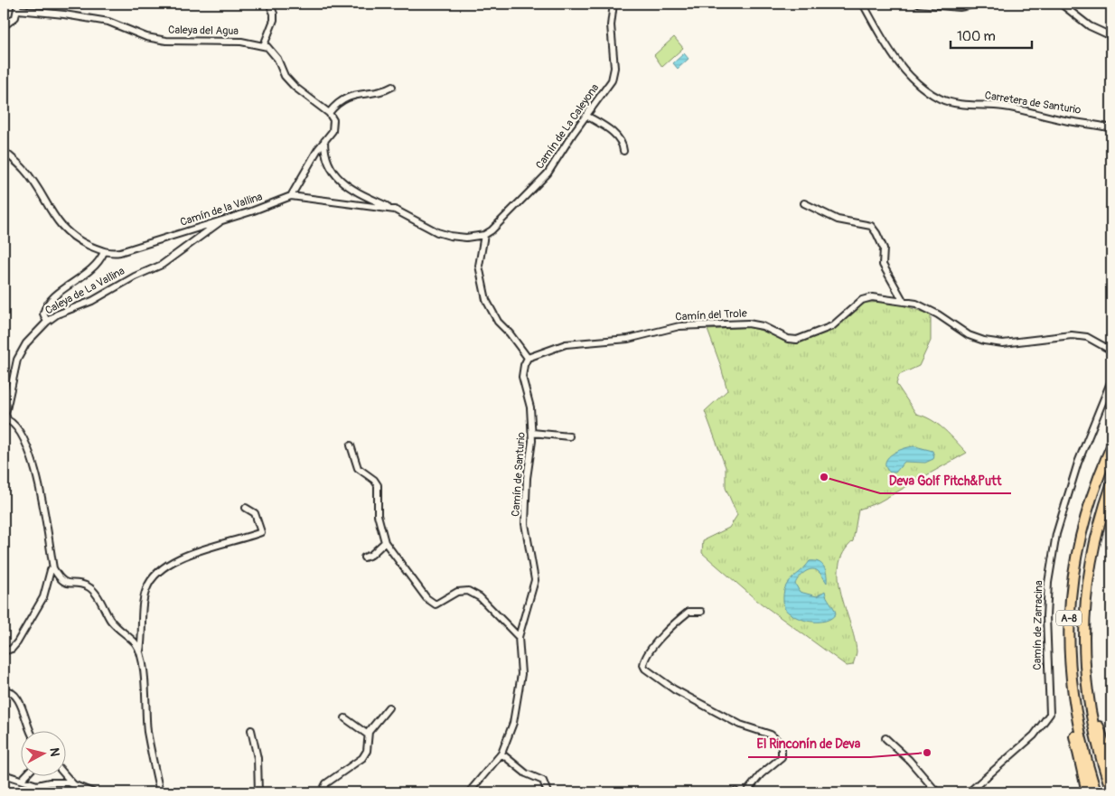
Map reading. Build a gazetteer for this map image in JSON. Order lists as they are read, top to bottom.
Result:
{
  "streets": {
    "highway": ["A-8"],
    "street": [
      "Caleya del Agua",
      "Carretera de Santurio",
      "Camín de La Caleyona",
      "Camín de la Vallina",
      "Caleya de La Vallina",
      "Camín del Trole",
      "Camín de Santurio",
      "Camín de Zarracina"
    ]
  },
  "crossings": [
    ["Camín de la Vallina", "Caleya de La Vallina"],
    ["Camín del Trole", "Camín de Santurio"]
  ],
  "places": ["Deva Golf Pitch&Putt", "El Rinconín de Deva"],
  "scale_bar": "100 m",
  "north": "right"
}
